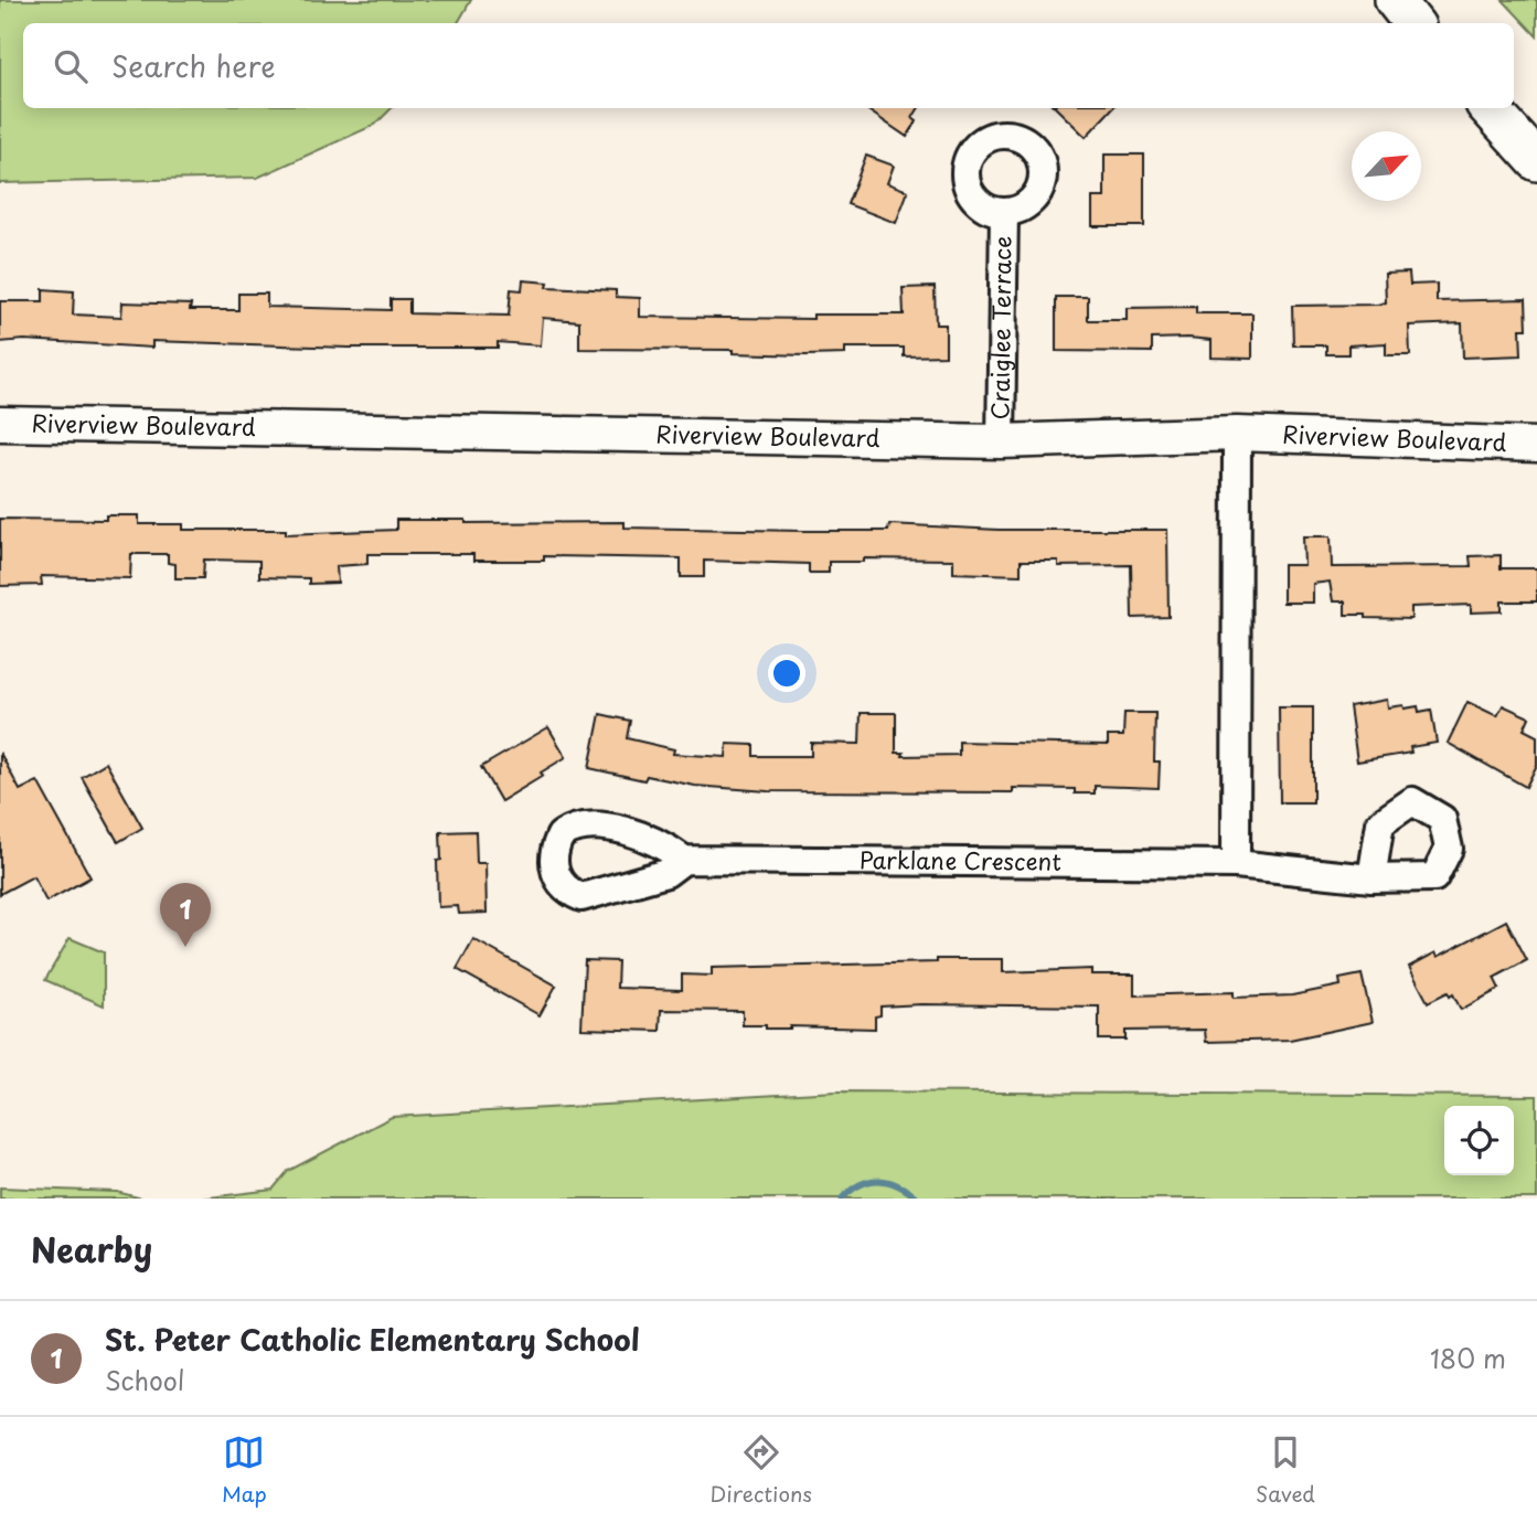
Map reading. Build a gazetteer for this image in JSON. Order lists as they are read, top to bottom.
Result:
{
  "streets": {
    "street": ["Craiglee Terrace", "Riverview Boulevard", "Parklane Crescent"]
  },
  "crossings": [
    ["Craiglee Terrace", "Riverview Boulevard"]
  ],
  "north": "top right",
  "page": {
    "search": "Search here",
    "pins": "1",
    "heading": "Nearby",
    "list": [
      {
        "mark": "1",
        "name": "St. Peter Catholic Elementary School",
        "note": "School",
        "value": "180 m"
      }
    ],
    "nav": ["Map", "Directions", "Saved"]
  }
}
